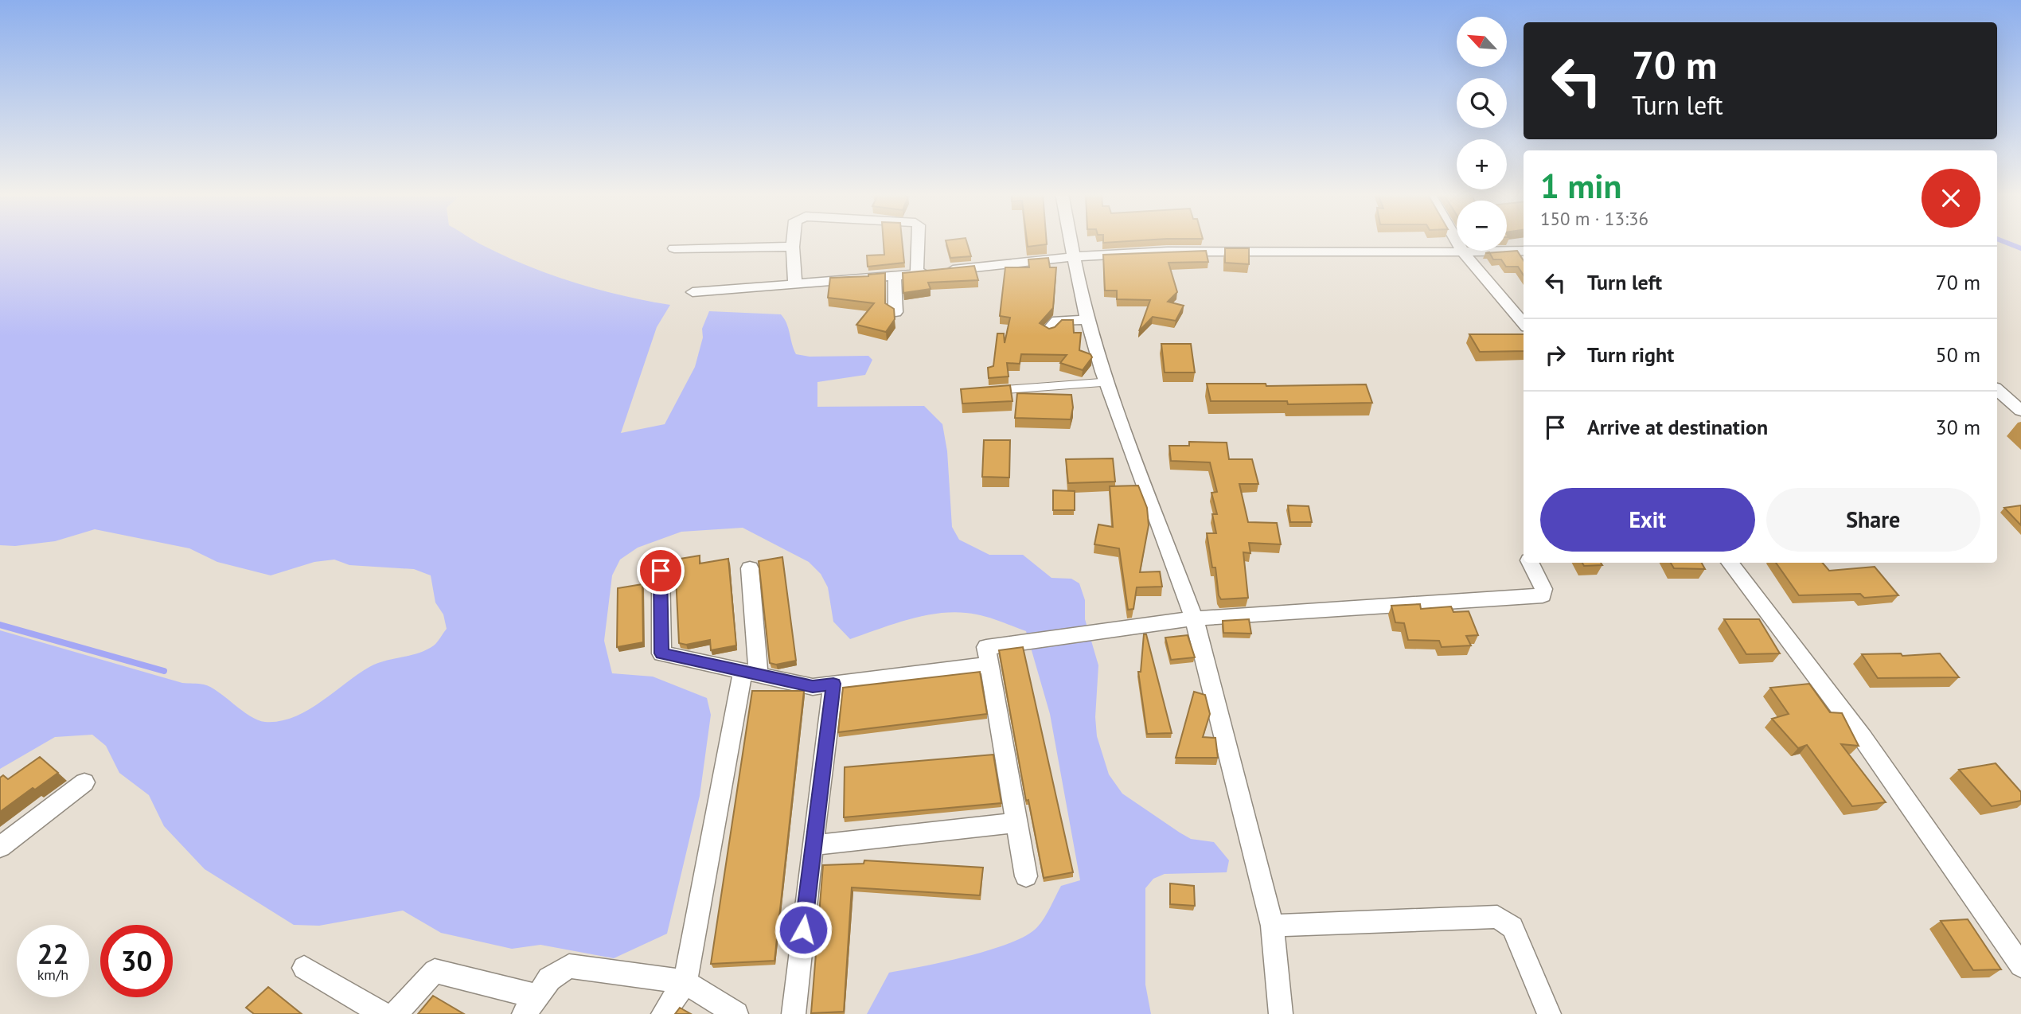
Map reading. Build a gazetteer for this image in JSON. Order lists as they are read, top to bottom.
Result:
{
  "north": "top left",
  "page": {
    "map_buttons": ["+", "−"],
    "turn": ["70 m", "Turn left"],
    "heading": ["1 min", "150 m · 13:36"],
    "list": [
      {
        "name": "Turn left",
        "value": "70 m"
      },
      {
        "name": "Turn right",
        "value": "50 m"
      },
      {
        "name": "Arrive at destination",
        "value": "30 m"
      }
    ],
    "buttons": ["Exit", "Share"],
    "speed": "22 km/h",
    "limit": "30"
  }
}
